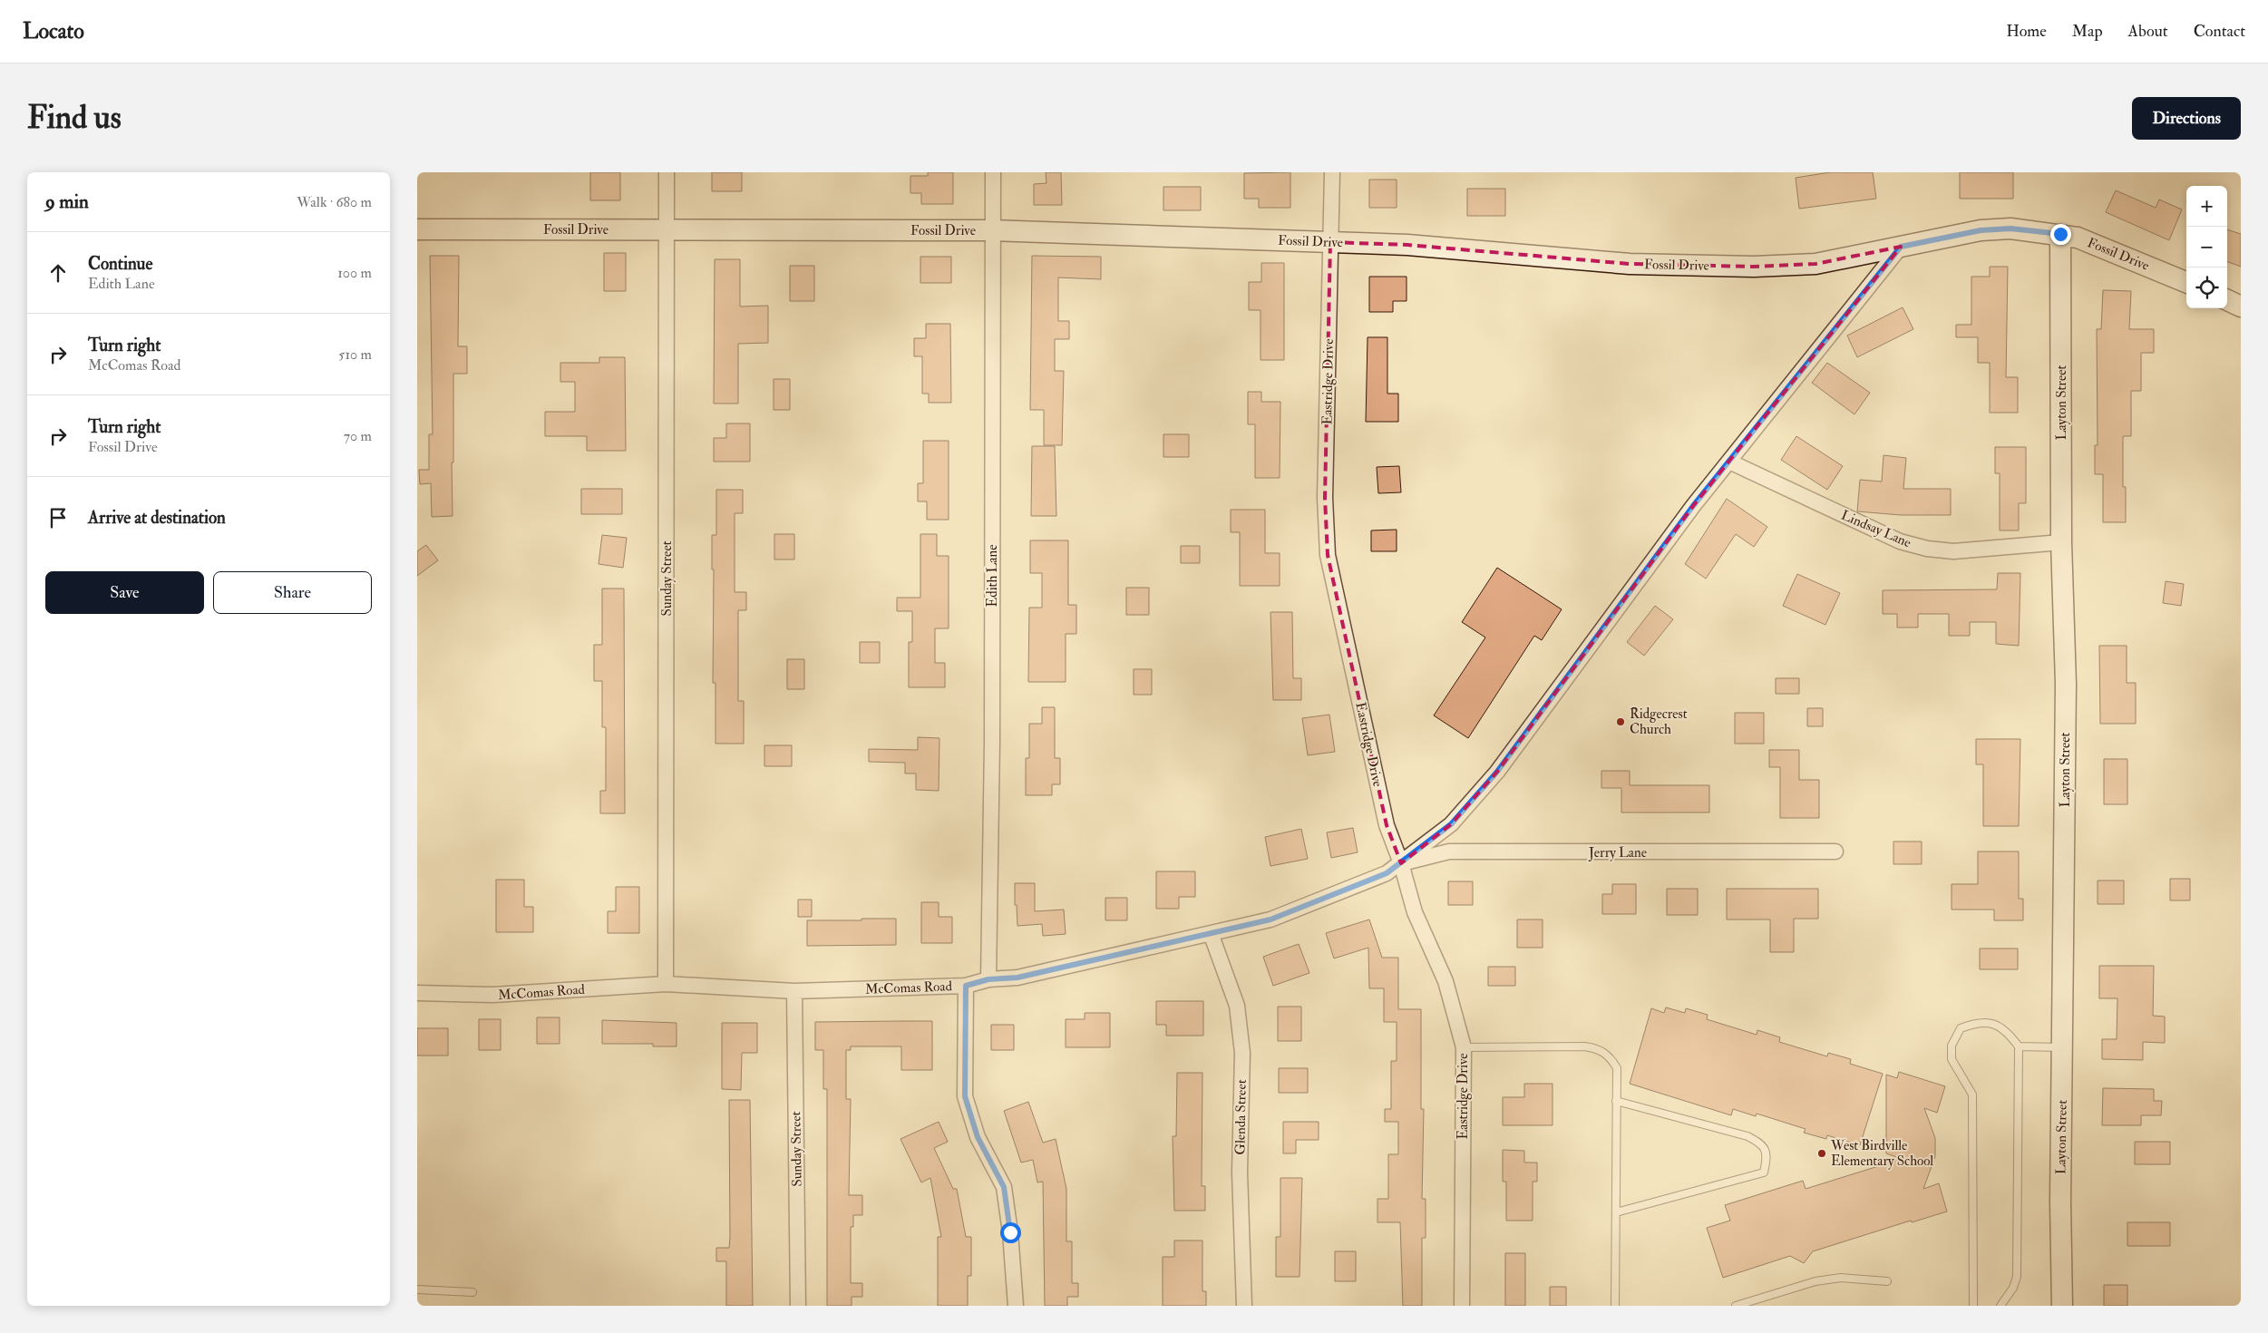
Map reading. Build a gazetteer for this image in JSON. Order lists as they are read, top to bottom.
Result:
{
  "streets": {
    "street": [
      "Fossil Drive",
      "Eastridge Drive",
      "Layton Street",
      "Lindsay Lane",
      "Edith Lane",
      "Sunday Street",
      "Jerry Lane",
      "McComas Road",
      "Glenda Street"
    ]
  },
  "crossings": [
    ["Fossil Drive", "Eastridge Drive"],
    ["Fossil Drive", "Layton Street"],
    ["Fossil Drive", "Edith Lane"],
    ["Fossil Drive", "Sunday Street"],
    ["Fossil Drive", "McComas Road"],
    ["Eastridge Drive", "Jerry Lane"],
    ["Eastridge Drive", "McComas Road"],
    ["Layton Street", "Lindsay Lane"],
    ["Lindsay Lane", "McComas Road"],
    ["Edith Lane", "McComas Road"],
    ["Sunday Street", "McComas Road"],
    ["Jerry Lane", "McComas Road"],
    ["McComas Road", "Glenda Street"]
  ],
  "places": ["Ridgecrest Church", "West Birdville Elementary School"],
  "page": {
    "header": "Locato",
    "nav": [
      "Home",
      "Map",
      "About",
      "Contact"
    ],
    "buttons": [
      "Directions",
      ["Save", "Share"]
    ],
    "title": "Find us",
    "heading": ["9 min", "Walk · 680 m"],
    "map_buttons": ["+", "−"],
    "list": [
      ["Continue", "Edith Lane", "100 m"],
      ["Turn right", "McComas Road", "510 m"],
      ["Turn right", "Fossil Drive", "70 m"],
      "Arrive at destination"
    ]
  }
}
